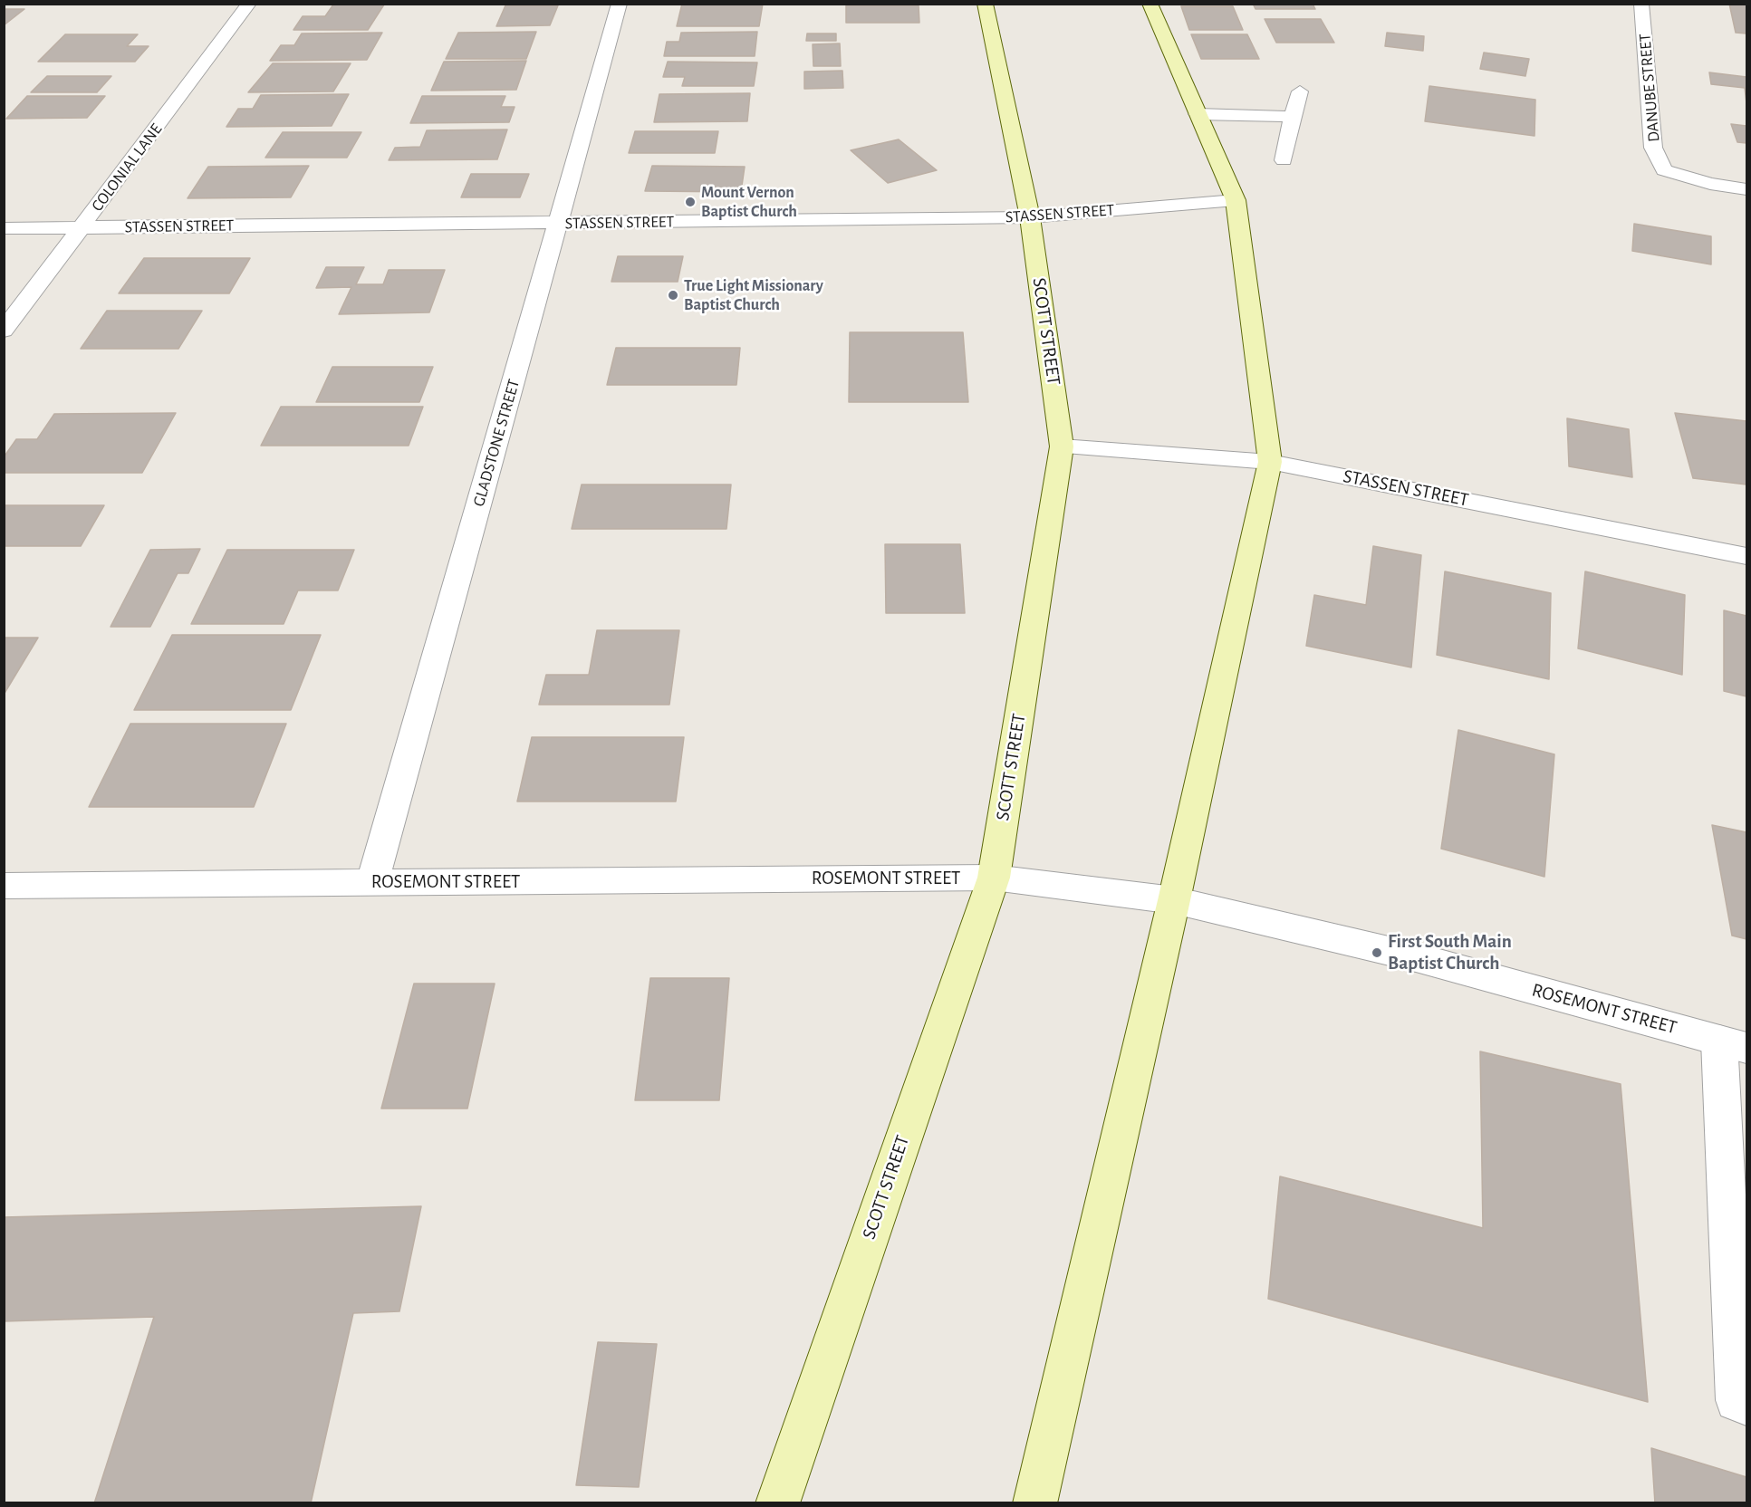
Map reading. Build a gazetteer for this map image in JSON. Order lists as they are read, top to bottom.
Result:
{
  "streets": {
    "main road": ["SCOTT STREET"],
    "street": [
      "DANUBE STREET",
      "COLONIAL LANE",
      "STASSEN STREET",
      "GLADSTONE STREET",
      "ROSEMONT STREET"
    ]
  },
  "crossings": [
    ["COLONIAL LANE", "STASSEN STREET"],
    ["STASSEN STREET", "SCOTT STREET"],
    ["STASSEN STREET", "GLADSTONE STREET"],
    ["SCOTT STREET", "ROSEMONT STREET"],
    ["GLADSTONE STREET", "ROSEMONT STREET"]
  ],
  "places": ["Mount Vernon Baptist Church", "True Light Missionary Baptist Church", "First South Main Baptist Church"]
}
